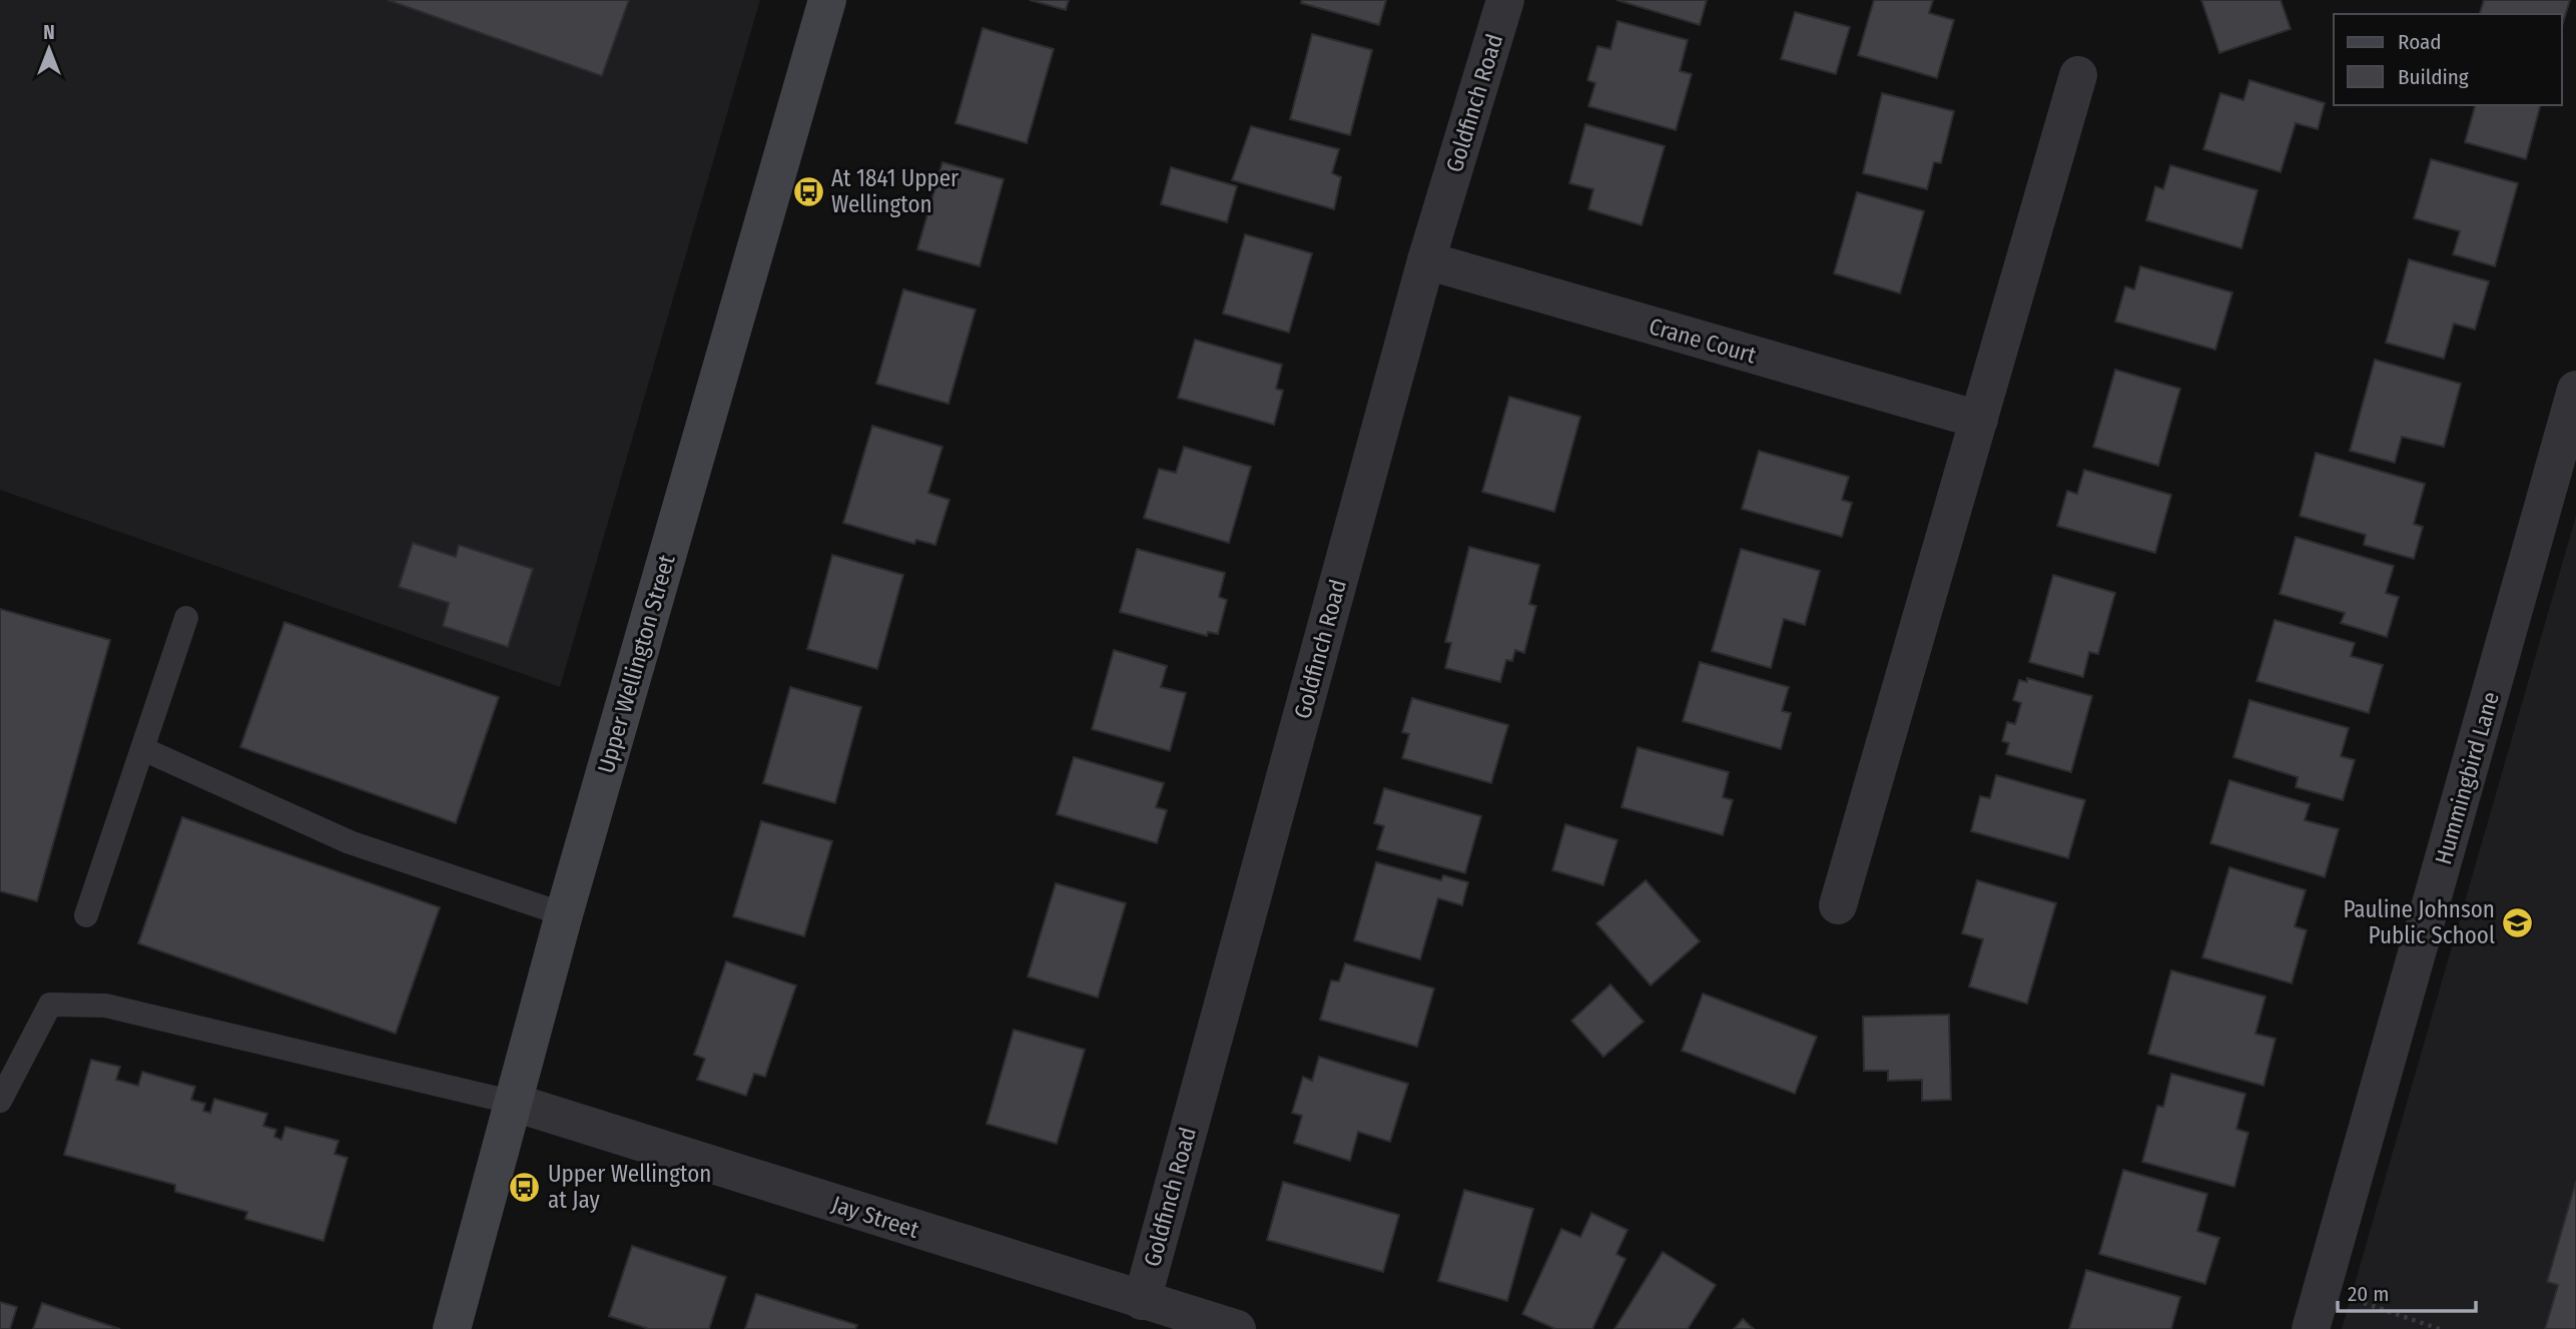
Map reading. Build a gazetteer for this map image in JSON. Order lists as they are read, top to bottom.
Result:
{
  "streets": {
    "main road": ["Upper Wellington Street"],
    "street": [
      "Goldfinch Road",
      "Crane Court",
      "Hummingbird Lane",
      "Jay Street"
    ]
  },
  "crossings": [
    ["Goldfinch Road", "Crane Court"],
    ["Goldfinch Road", "Jay Street"],
    ["Upper Wellington Street", "Jay Street"]
  ],
  "places": {
    "bus stop": ["At 1841 Upper Wellington", "Upper Wellington at Jay"],
    "school or university": ["Pauline Johnson Public School"]
  },
  "legend": ["Road", "Building"],
  "scale_bar": "20 m",
  "north": "top"
}
